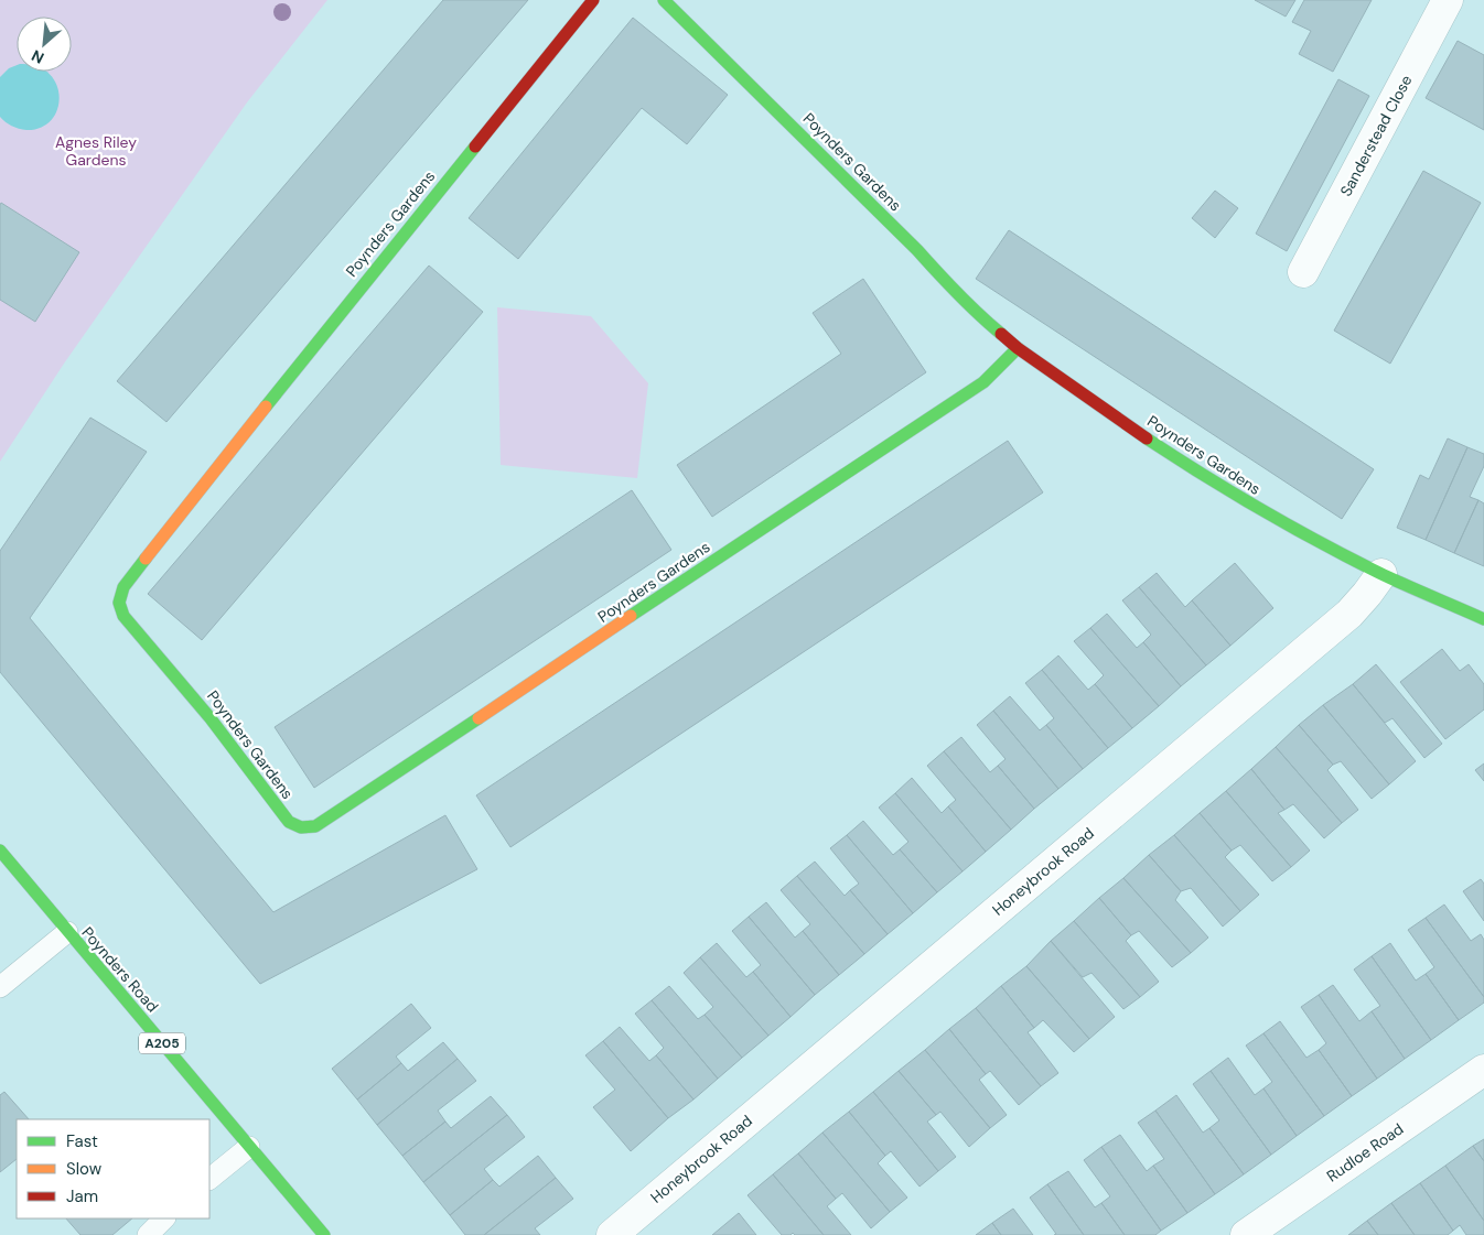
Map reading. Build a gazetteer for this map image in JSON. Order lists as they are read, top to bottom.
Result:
{
  "streets": {
    "main road": ["Poynders Gardens", "Poynders Road", "A205"],
    "street": ["Sanderstead Close", "Honeybrook Road", "Rudloe Road"]
  },
  "crossings": [
    ["Poynders Gardens", "Honeybrook Road"]
  ],
  "parks": ["Agnes Riley Gardens"],
  "legend": ["Fast", "Slow", "Jam"],
  "north": "bottom left"
}
